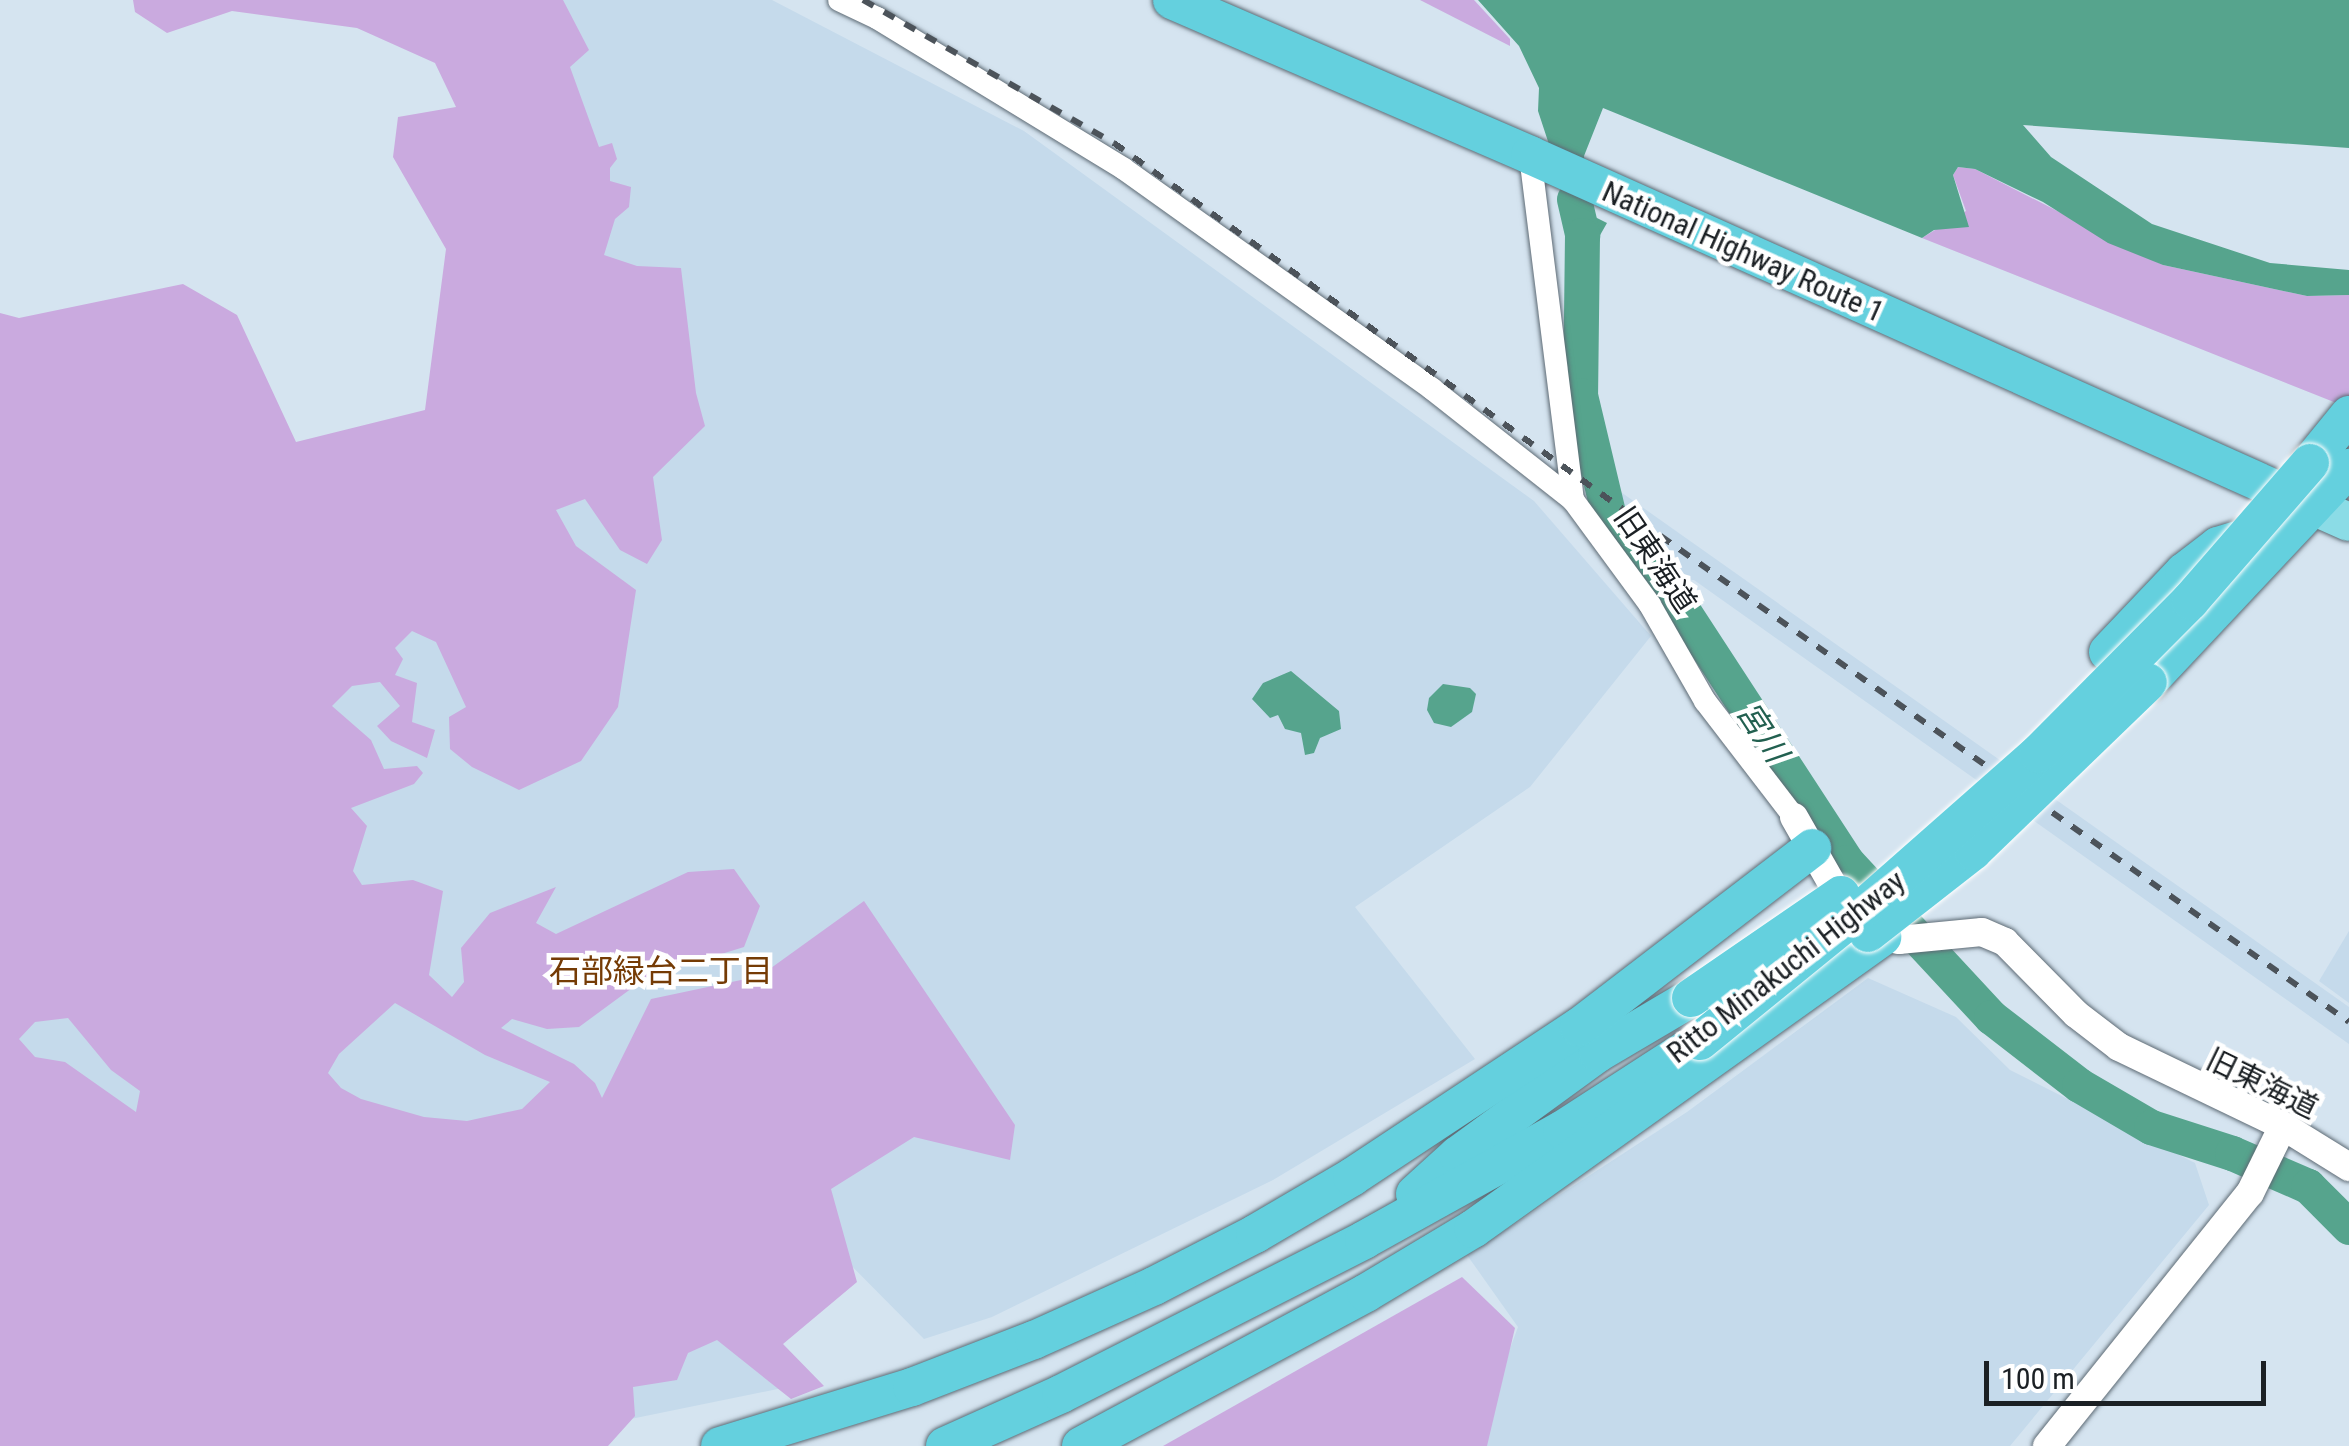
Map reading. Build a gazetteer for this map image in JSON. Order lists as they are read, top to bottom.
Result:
{
  "streets": {
    "highway": ["National Highway Route 1", "Ritto Minakuchi Highway"],
    "street": ["旧東海道"]
  },
  "districts": ["石部緑台二丁目"],
  "water": ["宮川"],
  "scale_bar": "100 m"
}
